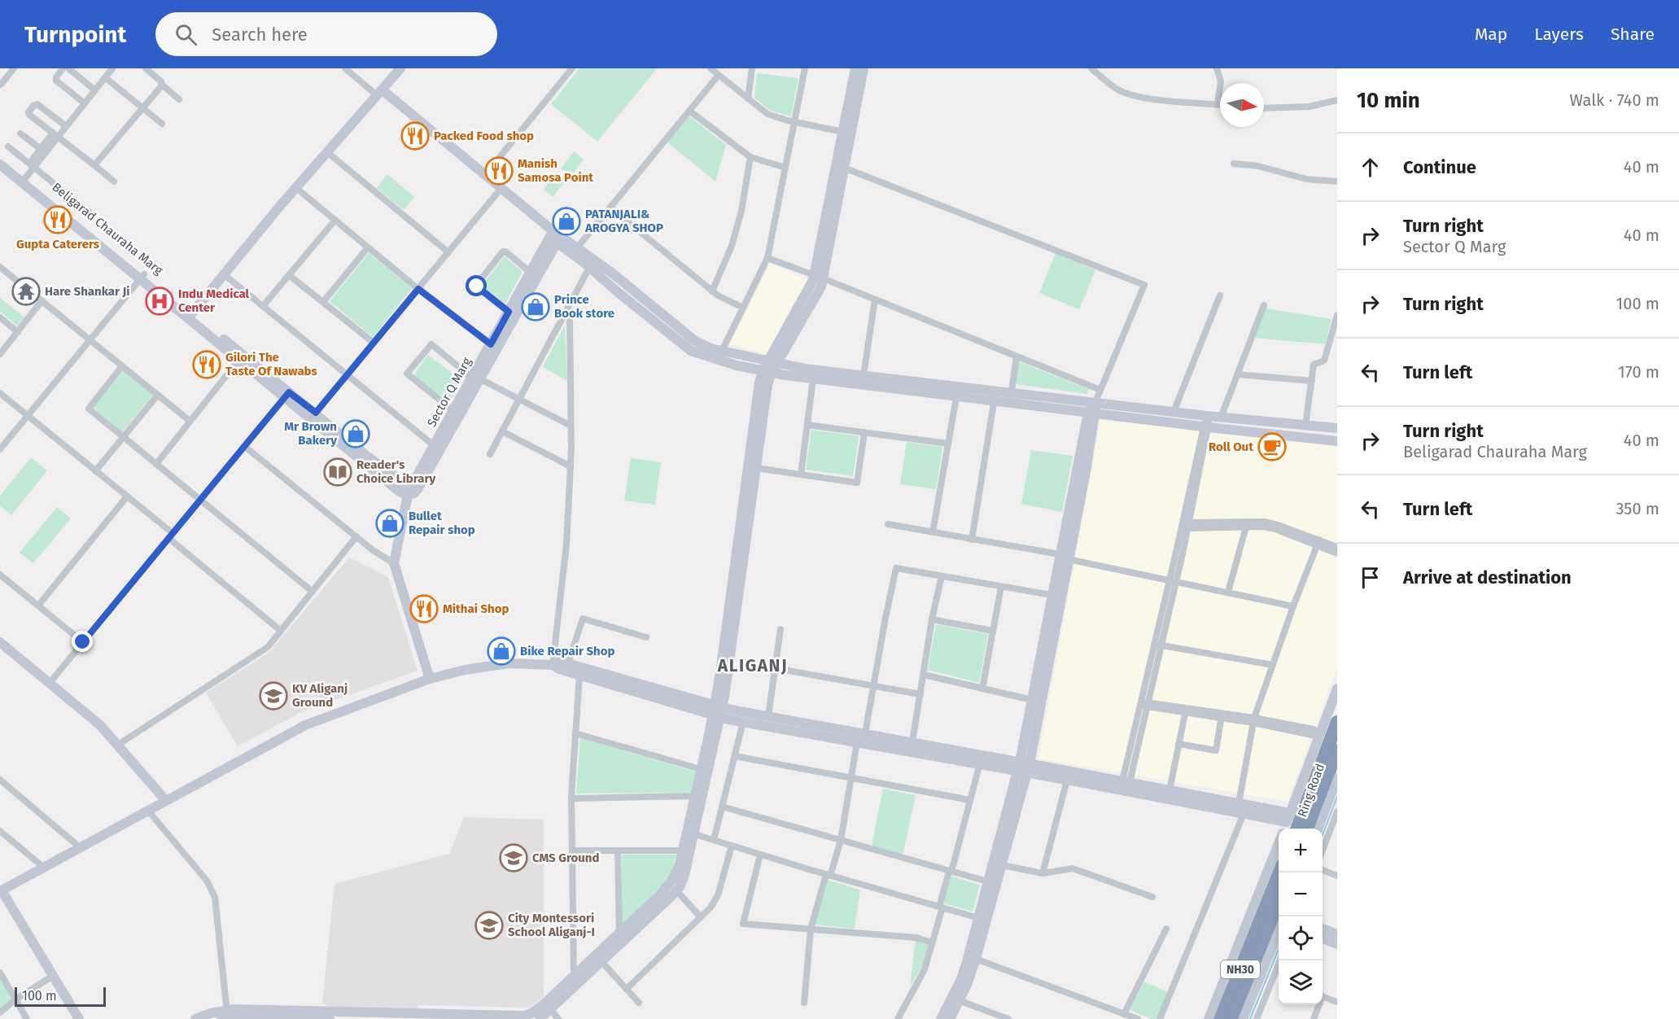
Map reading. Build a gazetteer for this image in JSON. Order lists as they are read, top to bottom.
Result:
{
  "streets": {
    "highway": ["Ring Road", "NH30"],
    "street": ["Beligarad Chauraha Marg", "Sector Q Marg"]
  },
  "crossings": [
    ["Beligarad Chauraha Marg", "Sector Q Marg"]
  ],
  "districts": ["ALIGANJ"],
  "places": {
    "restaurant": [
      "Packed Food shop",
      "Manish Samosa Point",
      "Gupta Caterers",
      "Gilori The Taste Of Nawabs",
      "Mithai Shop"
    ],
    "shop": [
      "PATANJALI& AROGYA SHOP",
      "Prince Book store",
      "Mr Brown Bakery",
      "Bullet Repair shop",
      "Bike Repair Shop"
    ],
    "temple": ["Hare Shankar Ji"],
    "hospital": ["Indu Medical Center"],
    "cafe": ["Roll Out"],
    "library": ["Reader's Choice Library"],
    "school or university": ["KV Aliganj Ground", "CMS Ground", "City Montessori School Aliganj-I"]
  },
  "scale_bar": "100 m",
  "north": "right",
  "page": {
    "header": "Turnpoint",
    "search": "Search here",
    "nav": ["Map", "Layers", "Share"],
    "heading": ["10 min", "Walk · 740 m"],
    "list": [
      ["Continue", "40 m"],
      ["Turn right", "Sector Q Marg", "40 m"],
      ["Turn right", "100 m"],
      ["Turn left", "170 m"],
      ["Turn right", "Beligarad Chauraha Marg", "40 m"],
      ["Turn left", "350 m"],
      "Arrive at destination"
    ],
    "map_buttons": ["+", "−"],
    "scale": "100 m"
  }
}
